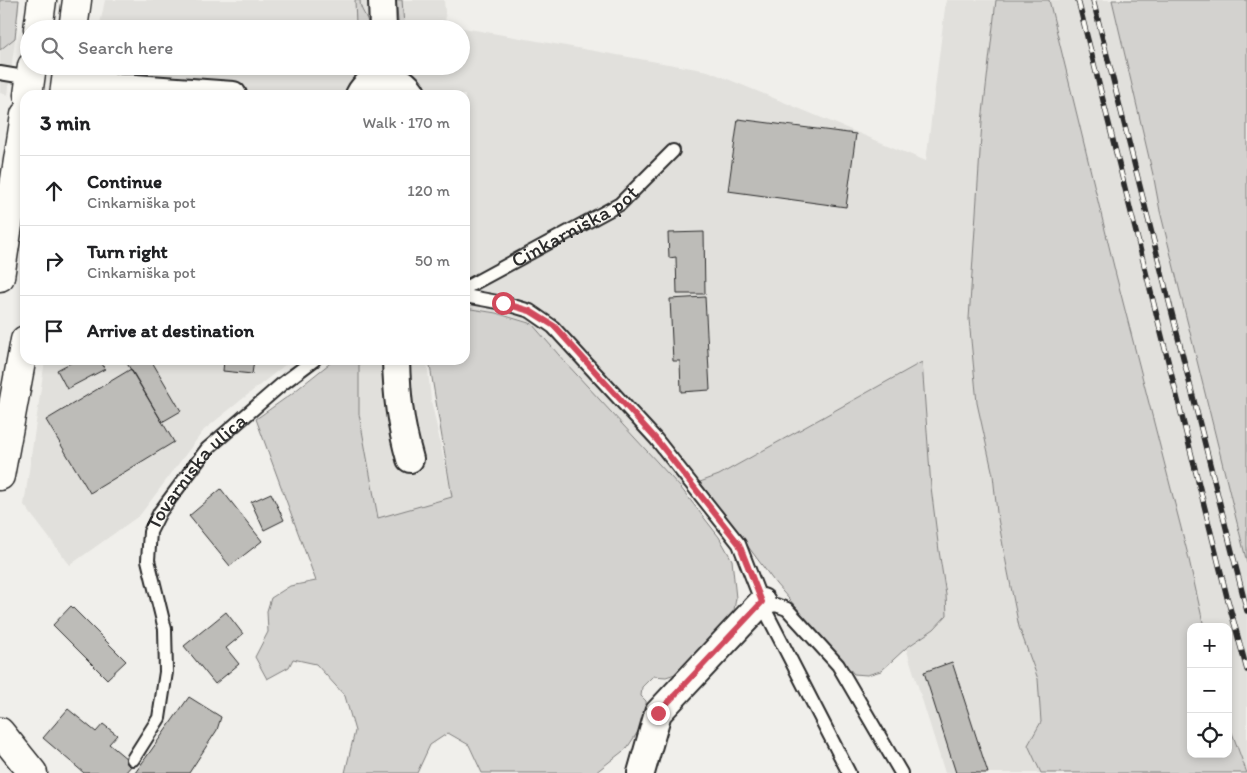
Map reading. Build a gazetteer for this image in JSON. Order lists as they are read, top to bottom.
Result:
{
  "streets": {
    "lane": ["Cinkarniška pot", "Tovarniška ulica"]
  },
  "page": {
    "search": "Search here",
    "heading": ["3 min", "Walk · 170 m"],
    "list": [
      ["Continue", "Cinkarniška pot", "120 m"],
      ["Turn right", "Cinkarniška pot", "50 m"],
      "Arrive at destination"
    ],
    "map_buttons": ["+", "−"]
  }
}
